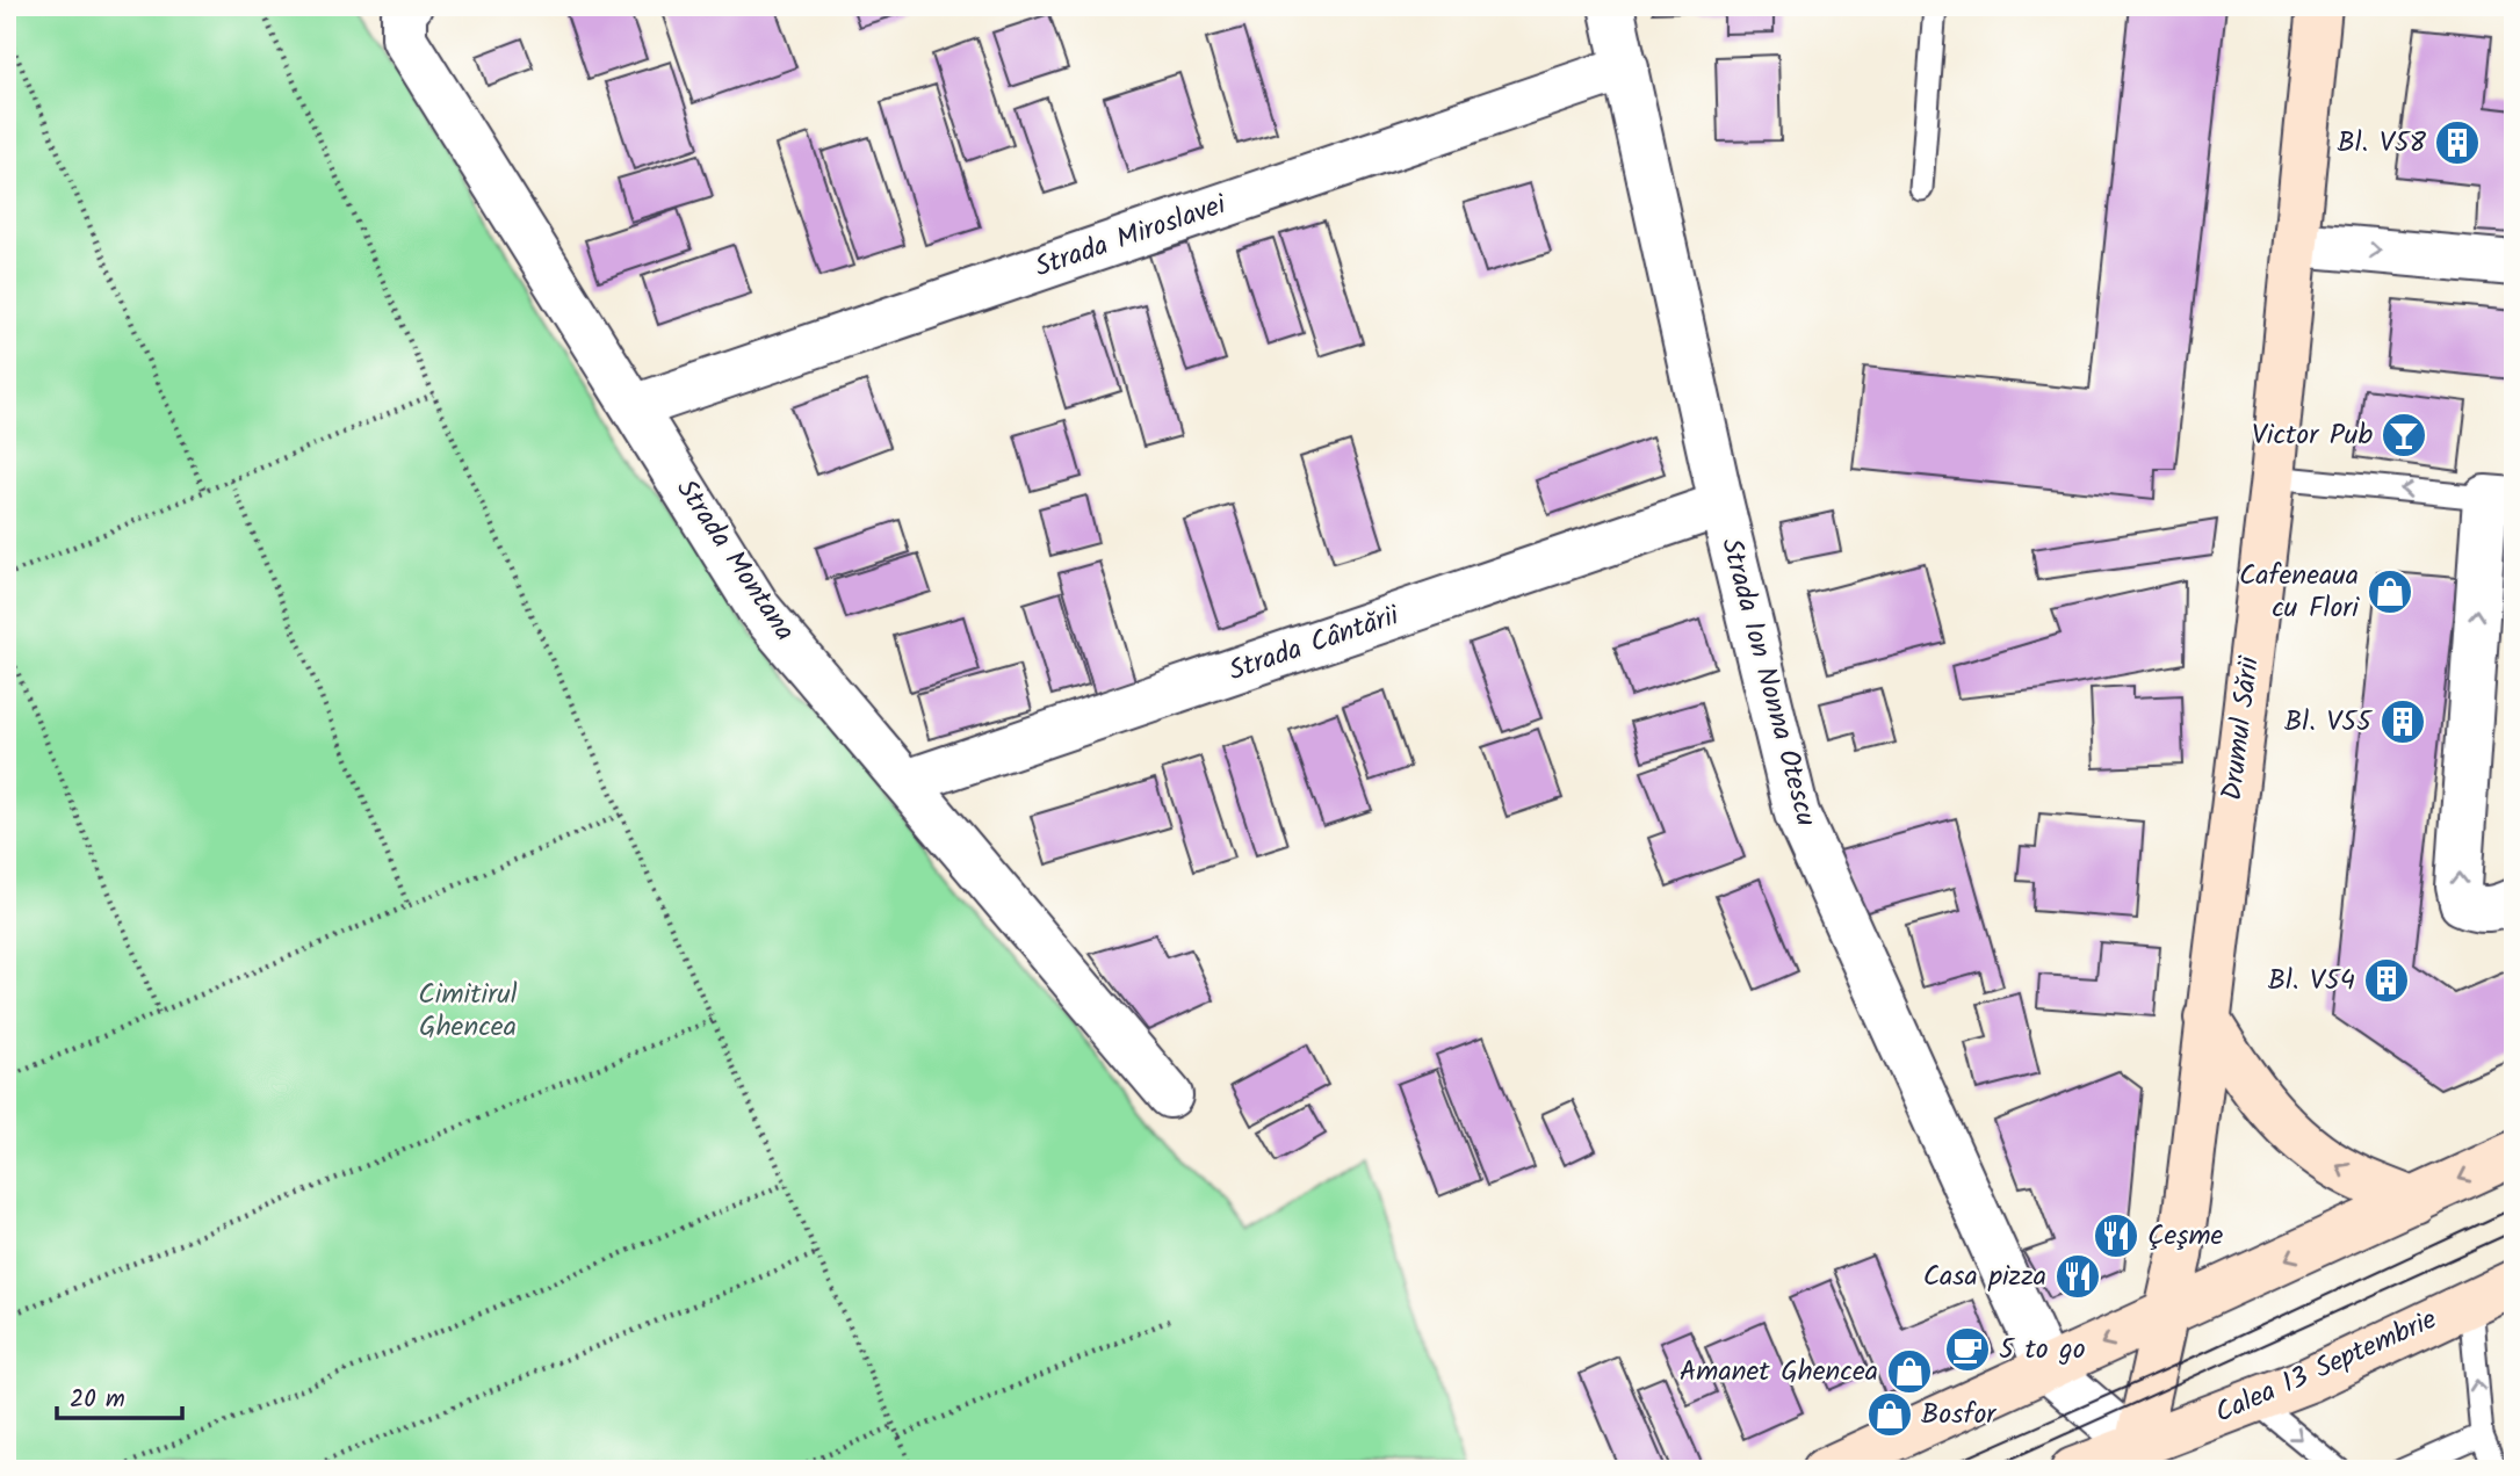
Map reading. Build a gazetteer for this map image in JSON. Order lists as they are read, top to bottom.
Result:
{
  "streets": {
    "main road": ["Drumul Sării", "Calea 13 Septembrie"],
    "street": [
      "Strada Miroslavei",
      "Strada Montana",
      "Strada Cântării",
      "Strada Ion Nonna Otescu"
    ]
  },
  "crossings": [
    ["Strada Miroslavei", "Strada Montana"],
    ["Strada Miroslavei", "Strada Ion Nonna Otescu"],
    ["Strada Montana", "Strada Cântării"],
    ["Strada Cântării", "Strada Ion Nonna Otescu"],
    ["Drumul Sării", "Calea 13 Septembrie"]
  ],
  "parks": ["Cimitirul Ghencea"],
  "places": {
    "building": ["Bl. V58", "Bl. V55", "Bl. V54"],
    "bar": ["Victor Pub"],
    "shop": ["Cafeneaua cu Flori", "Amanet Ghencea", "Bosfor"],
    "restaurant": ["Çeşme", "Casa pizza"],
    "cafe": ["5 to go"]
  },
  "scale_bar": "20 m"
}
